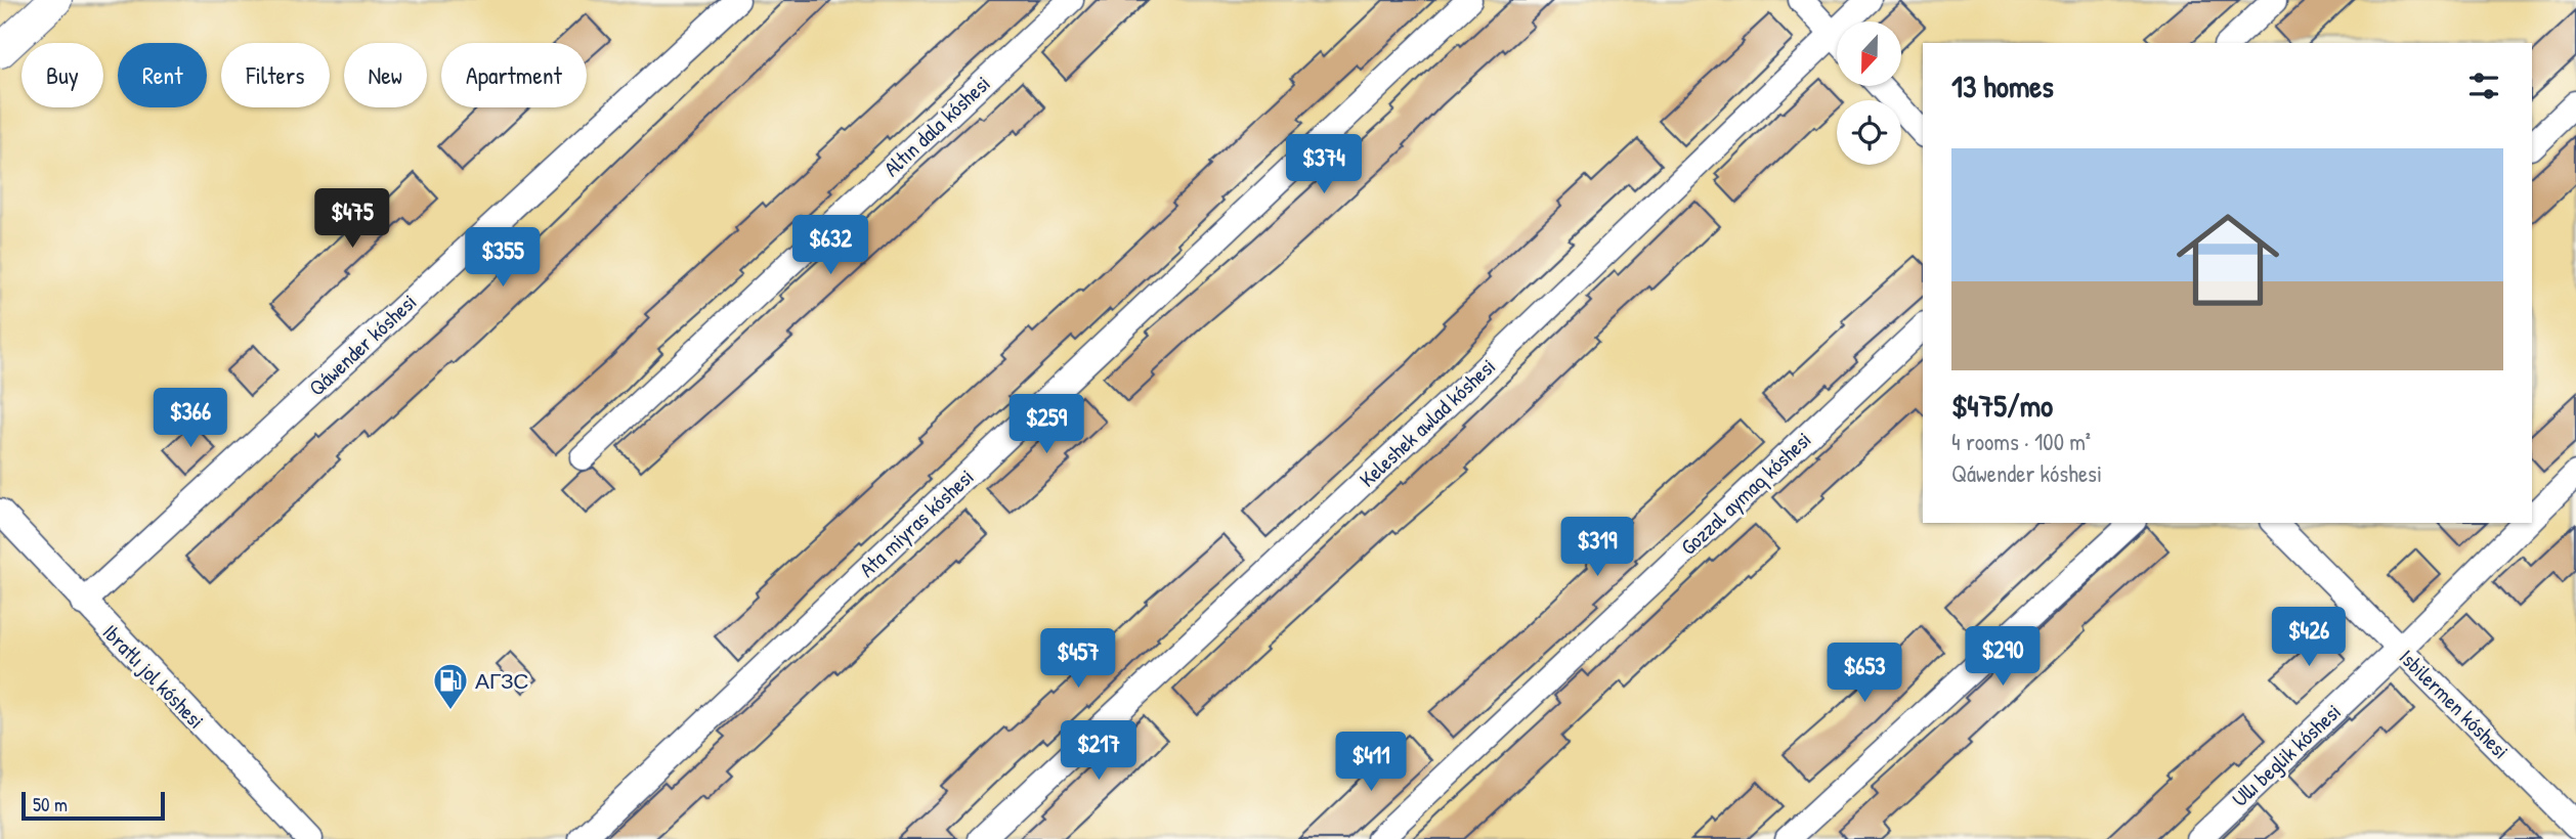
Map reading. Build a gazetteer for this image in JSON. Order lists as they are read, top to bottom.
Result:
{
  "streets": {
    "street": [
      "Altın dala kóshesi",
      "Qáwender kóshesi",
      "Keleshek awlad kóshesi",
      "Gozzal aymaq kóshesi",
      "Ata miyras kóshesi",
      "Ibratlı jol kóshesi",
      "Isbilermen kóshesi",
      "Ullı beglik kóshesi"
    ]
  },
  "crossings": [
    ["Qáwender kóshesi", "Ibratlı jol kóshesi"],
    ["Isbilermen kóshesi", "Ullı beglik kóshesi"]
  ],
  "places": {
    "fuel station": ["АГЗС"]
  },
  "scale_bar": "50 m",
  "north": "bottom",
  "page": {
    "chip": [
      "Buy",
      "Rent",
      "Filters",
      "New",
      "Apartment"
    ],
    "heading": "13 homes",
    "list": [
      {
        "name": "$475/mo",
        "note": "4 rooms · 100 m² · Qáwender kóshesi"
      }
    ],
    "price": [
      "$374",
      "$475",
      "$632",
      "$355",
      "$366",
      "$259",
      "$319",
      "$426",
      "$290",
      "$457",
      "$653",
      "$217",
      "$411"
    ],
    "scale": "50 m"
  }
}
